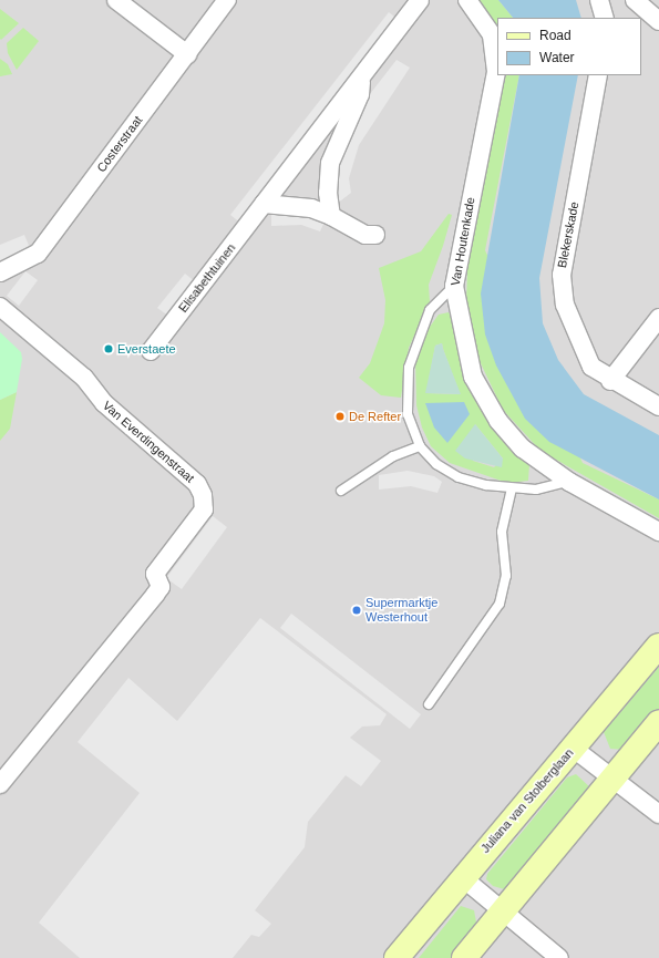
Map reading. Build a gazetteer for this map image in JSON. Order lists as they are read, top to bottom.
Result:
{
  "streets": {
    "street": [
      "Costerstraat",
      "Blekerskade",
      "Van Houtenkade",
      "Elisabethtuinen",
      "Van Everdingenstraat",
      "Juliana van Stolberglaan"
    ]
  },
  "places": ["Everstaete", "De Refter", "Supermarktje Westerhout"],
  "legend": ["Road", "Water"]
}
